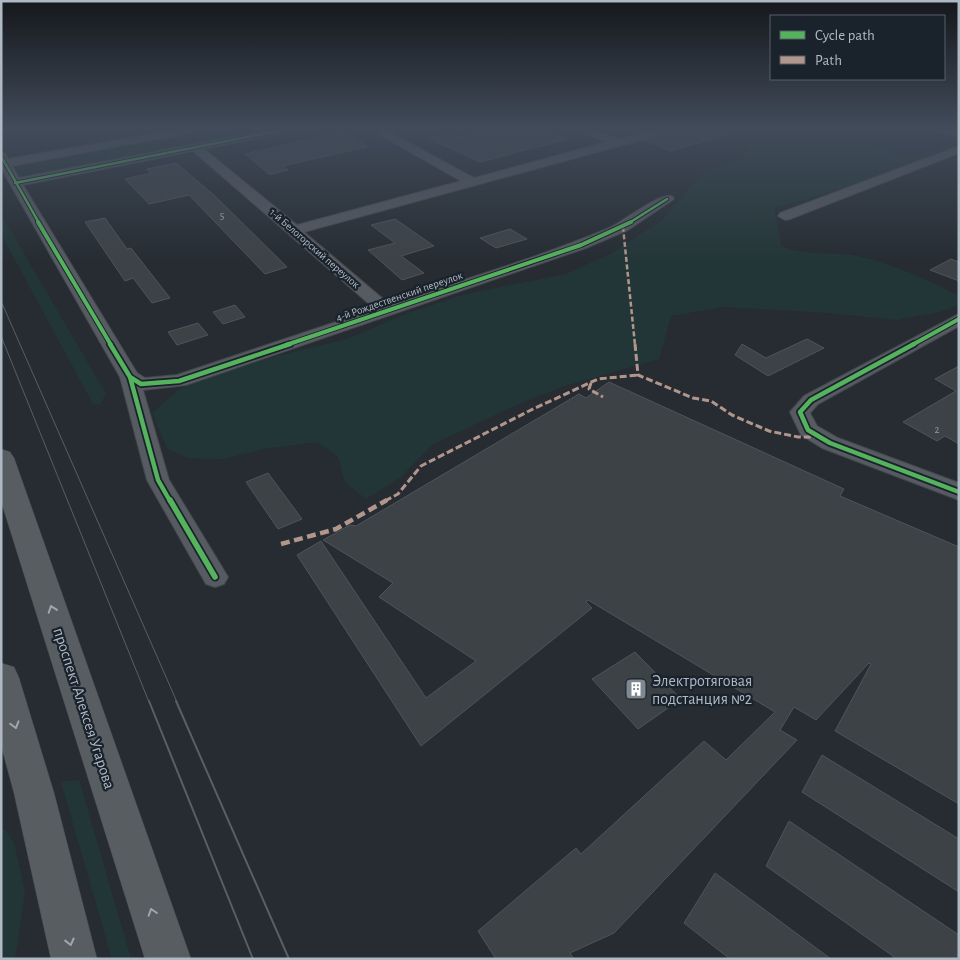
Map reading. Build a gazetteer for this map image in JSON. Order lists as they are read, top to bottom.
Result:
{
  "streets": {
    "main road": ["проспект Алексея Угарова"],
    "street": ["1-й Белогорский переулок", "4-й Рождественский переулок"]
  },
  "crossings": [
    ["1-й Белогорский переулок", "4-й Рождественский переулок"]
  ],
  "places": {
    "building": ["Электротяговая подстанция №2"]
  },
  "house_numbers": ["5", "2"],
  "legend": ["Cycle path", "Path"]
}
